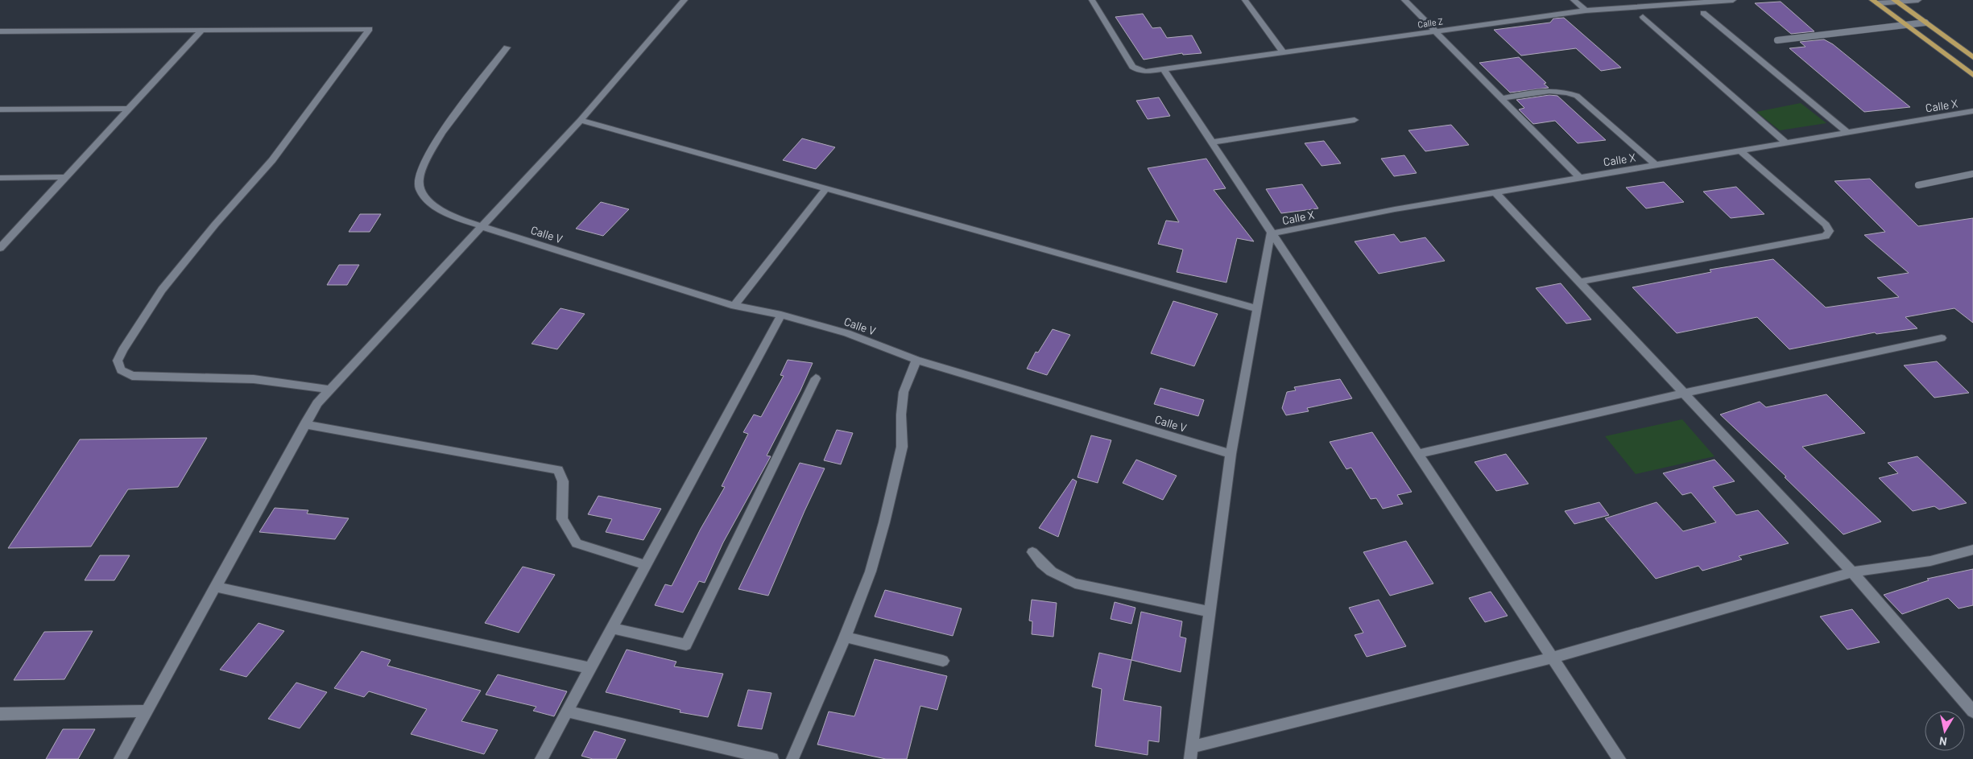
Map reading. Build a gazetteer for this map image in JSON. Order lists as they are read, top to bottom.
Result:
{
  "streets": {
    "street": ["Calle Z", "Calle X", "Calle V"]
  },
  "north": "bottom"
}
